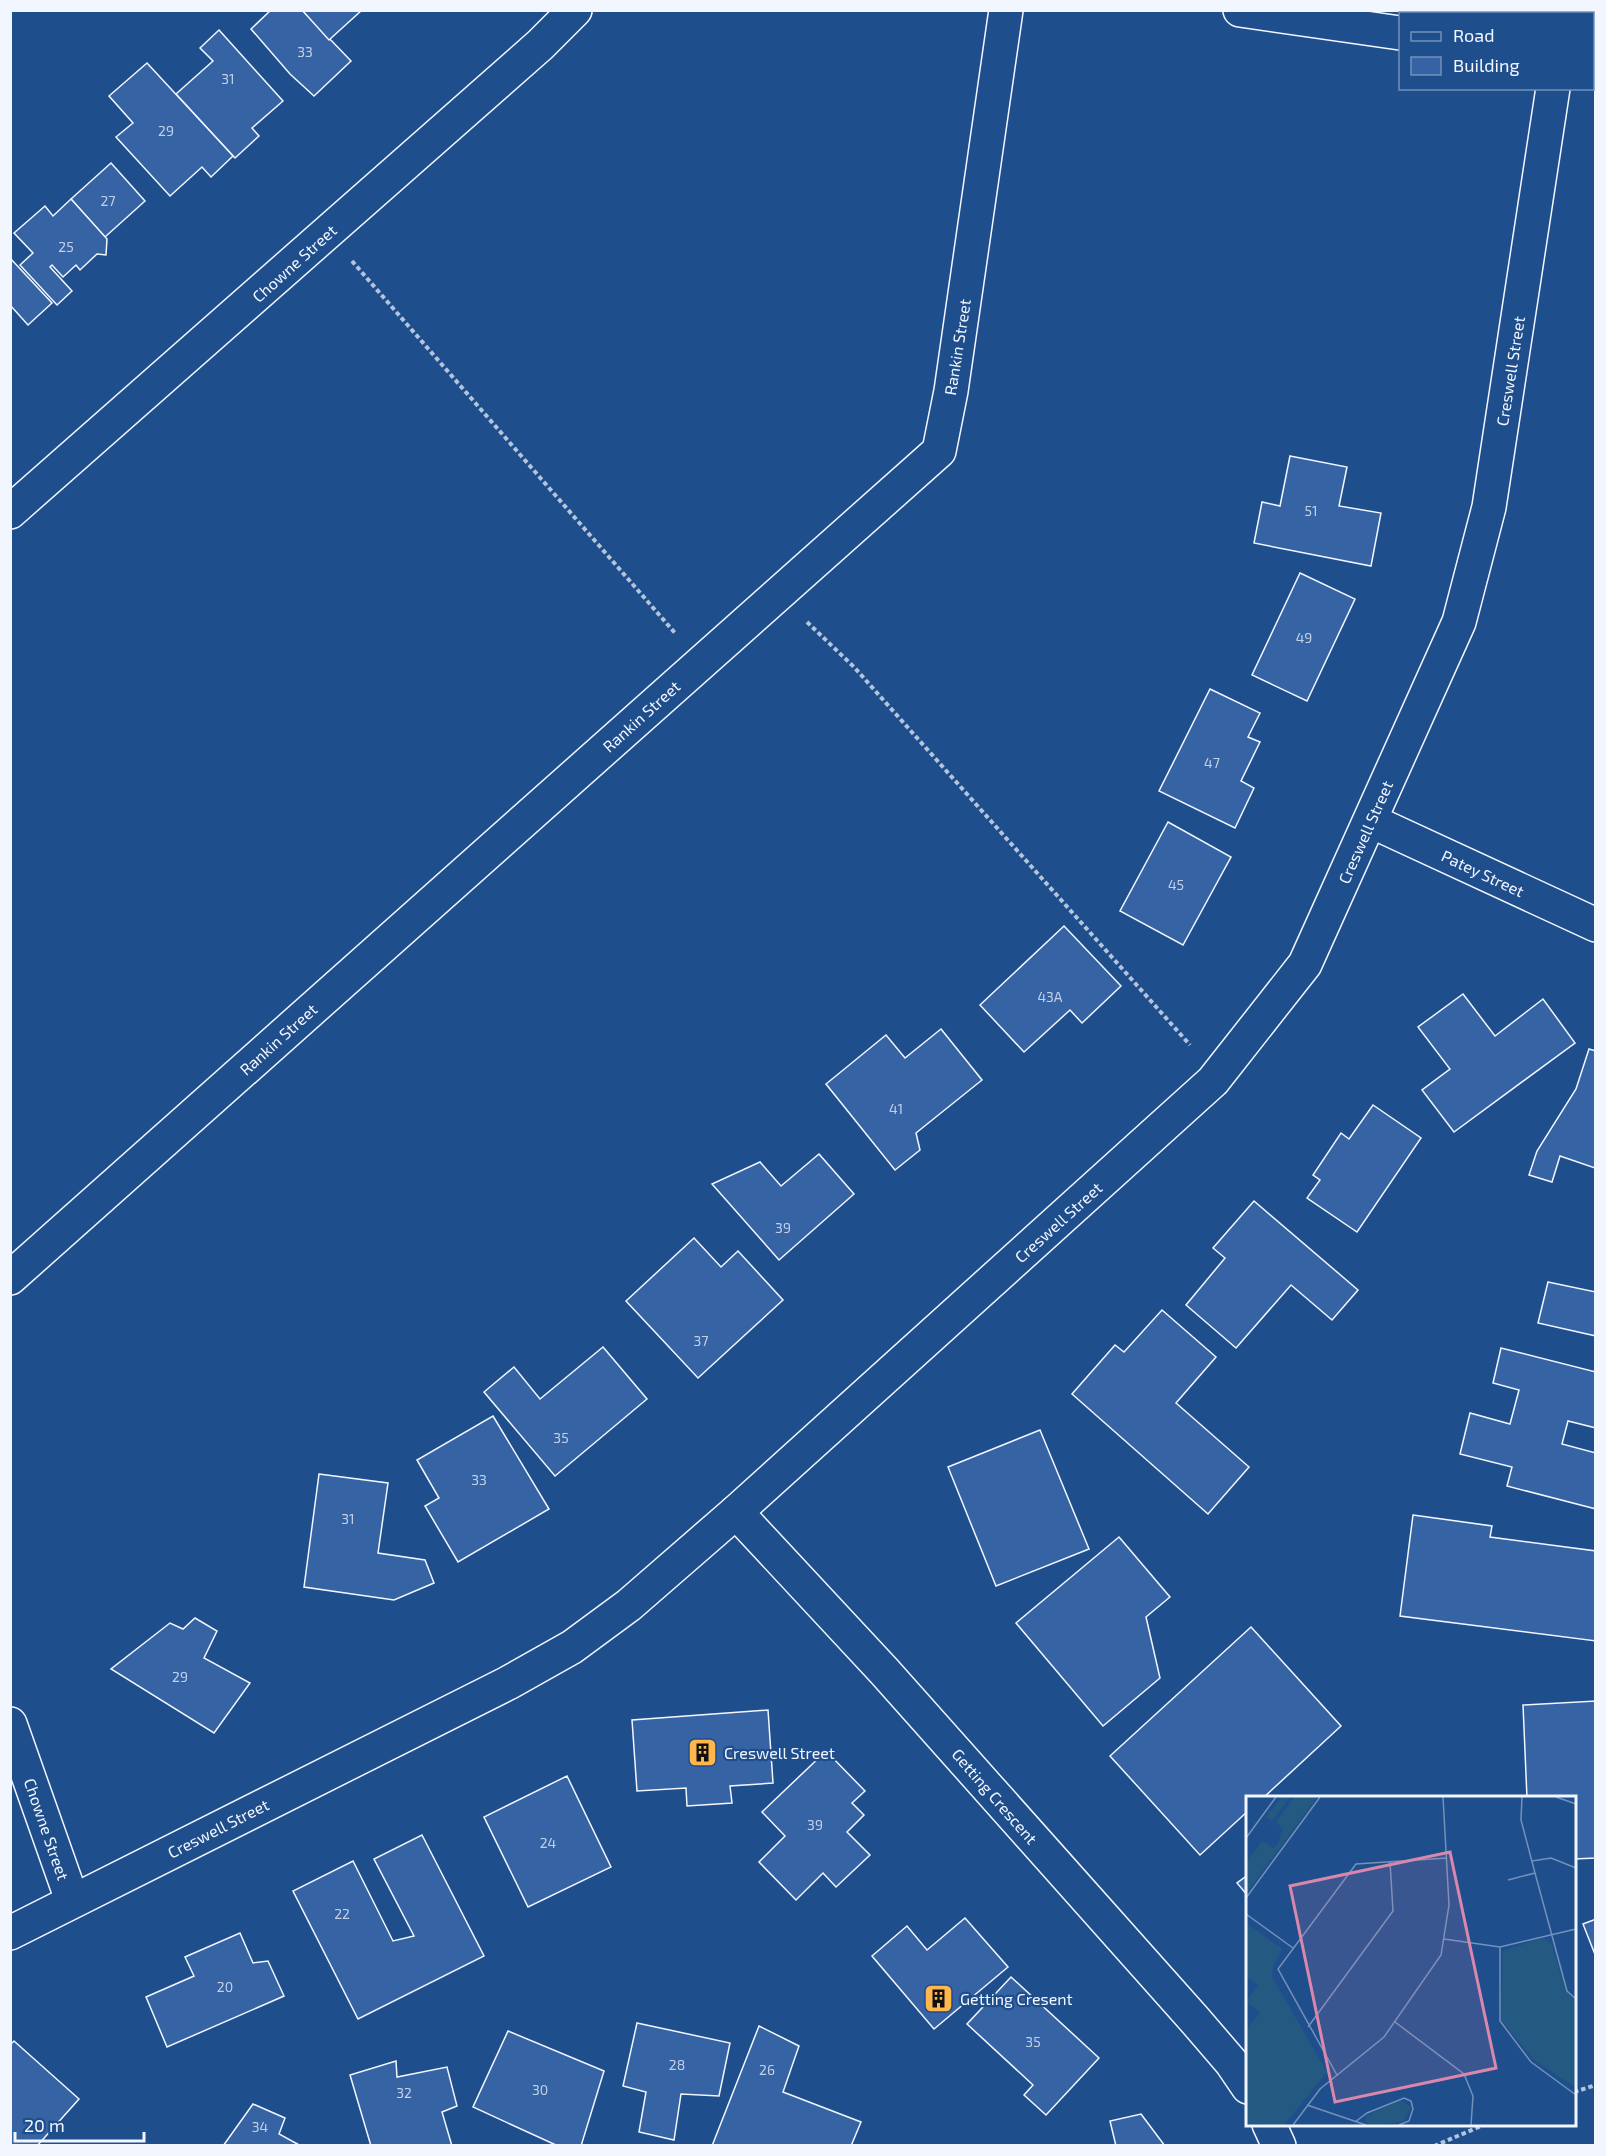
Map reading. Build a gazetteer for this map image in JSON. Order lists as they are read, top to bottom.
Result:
{
  "streets": {
    "street": [
      "Chowne Street",
      "Rankin Street",
      "Creswell Street",
      "Patey Street",
      "Getting Crescent"
    ]
  },
  "crossings": [
    ["Chowne Street", "Creswell Street"],
    ["Creswell Street", "Patey Street"],
    ["Creswell Street", "Getting Crescent"]
  ],
  "places": {
    "building": ["Creswell Street", "Getting Cresent"]
  },
  "house_numbers": [
    "33",
    "31",
    "29",
    "27",
    "25",
    "51",
    "49",
    "47",
    "45",
    "43A",
    "41",
    "39",
    "37",
    "35",
    "33",
    "31",
    "29",
    "39",
    "24",
    "22",
    "20",
    "35",
    "28",
    "26",
    "30",
    "32",
    "34"
  ],
  "legend": ["Road", "Building"],
  "scale_bar": "20 m"
}
